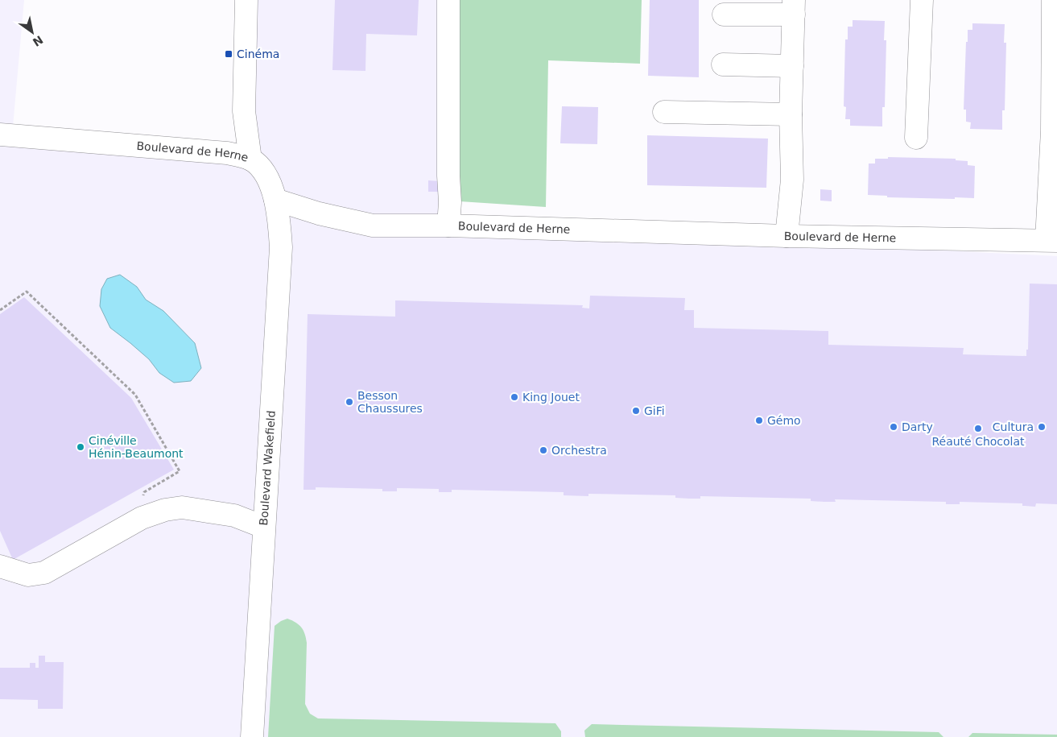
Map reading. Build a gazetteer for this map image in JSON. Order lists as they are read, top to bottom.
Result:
{
  "streets": {
    "street": ["Boulevard de Herne", "Boulevard Wakefield"]
  },
  "crossings": [
    ["Boulevard de Herne", "Boulevard Wakefield"]
  ],
  "places": {
    "transit": ["Cinéma"],
    "other": [
      "King Jouet",
      "Besson Chaussures",
      "GiFi",
      "Gémo",
      "Darty",
      "Cultura",
      "Réauté Chocolat",
      "Cinéville Hénin-Beaumont",
      "Orchestra"
    ]
  },
  "north": "bottom right"
}
